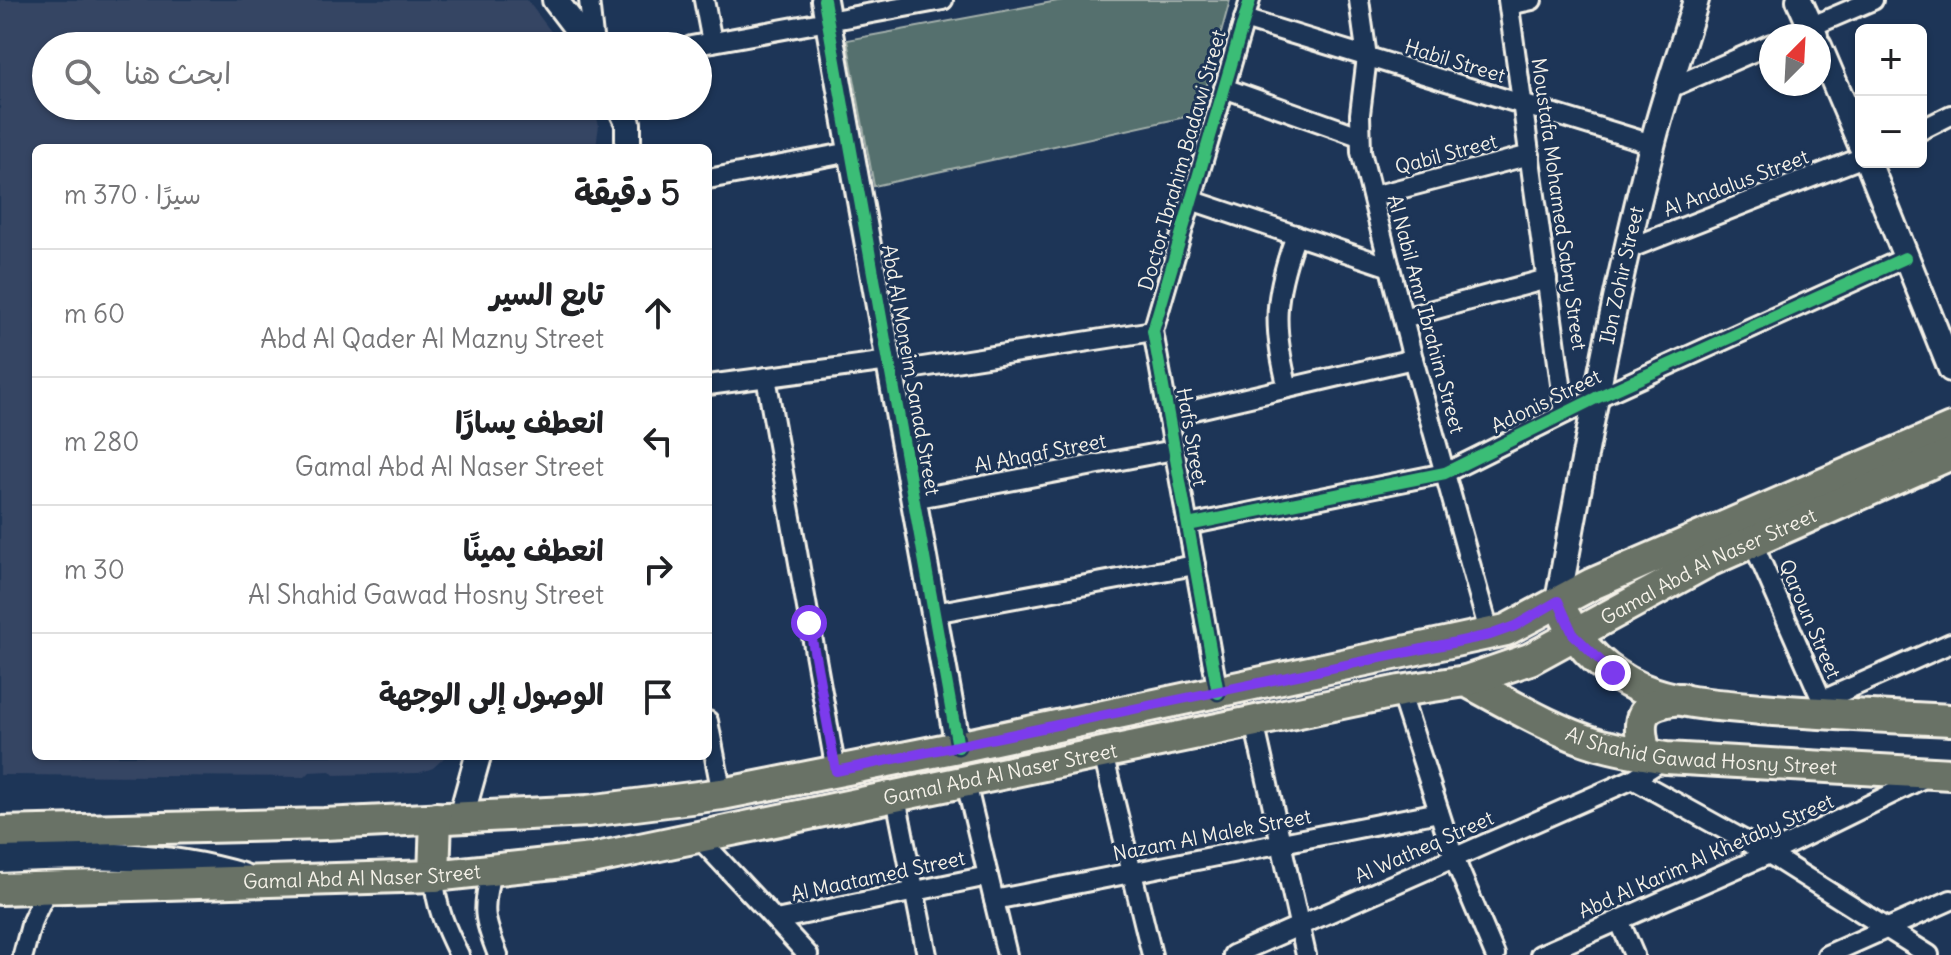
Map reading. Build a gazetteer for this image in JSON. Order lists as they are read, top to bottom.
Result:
{
  "streets": {
    "main road": ["Gamal Abd Al Naser Street", "Al Shahid Gawad Hosny Street"],
    "street": [
      "Habil Street",
      "Qabil Street",
      "Doctor Ibrahim Badawi Street",
      "Al Andalus Street",
      "Moustafa Mohamed Sabry Street",
      "Ibn Zohir Street",
      "Al Nabil Amr Ibrahim Street",
      "Abd Al Moneim Sanad Street",
      "Adonis Street",
      "Hafs Street",
      "Al Ahqaf Street",
      "Qaroun Street",
      "Nazam Al Malek Street",
      "Al Watheq Street",
      "Abd Al Karim Al Khetaby Street",
      "Al Maatamed Street"
    ]
  },
  "crossings": [
    ["Habil Street", "Doctor Ibrahim Badawi Street"],
    ["Habil Street", "Moustafa Mohamed Sabry Street"],
    ["Habil Street", "Ibn Zohir Street"],
    ["Habil Street", "Al Nabil Amr Ibrahim Street"],
    ["Qabil Street", "Moustafa Mohamed Sabry Street"],
    ["Qabil Street", "Al Nabil Amr Ibrahim Street"],
    ["Doctor Ibrahim Badawi Street", "Hafs Street"],
    ["Al Andalus Street", "Ibn Zohir Street"],
    ["Moustafa Mohamed Sabry Street", "Adonis Street"],
    ["Ibn Zohir Street", "Adonis Street"],
    ["Ibn Zohir Street", "Gamal Abd Al Naser Street"],
    ["Al Nabil Amr Ibrahim Street", "Adonis Street"],
    ["Al Nabil Amr Ibrahim Street", "Gamal Abd Al Naser Street"],
    ["Abd Al Moneim Sanad Street", "Al Ahqaf Street"],
    ["Abd Al Moneim Sanad Street", "Gamal Abd Al Naser Street"],
    ["Adonis Street", "Hafs Street"],
    ["Hafs Street", "Al Ahqaf Street"],
    ["Hafs Street", "Gamal Abd Al Naser Street"],
    ["Gamal Abd Al Naser Street", "Qaroun Street"],
    ["Gamal Abd Al Naser Street", "Al Shahid Gawad Hosny Street"],
    ["Al Shahid Gawad Hosny Street", "Al Watheq Street"],
    ["Al Shahid Gawad Hosny Street", "Abd Al Karim Al Khetaby Street"]
  ],
  "north": "top right",
  "page": {
    "map_buttons": ["+", "−"],
    "search": "ابحث هنا",
    "heading": ["5 دقيقة", "سيرًا · 370 m"],
    "list": [
      ["تابع السير", "Abd Al Qader Al Mazny Street", "60 m"],
      ["انعطف يسارًا", "Gamal Abd Al Naser Street", "280 m"],
      ["انعطف يمينًا", "Al Shahid Gawad Hosny Street", "30 m"],
      "الوصول إلى الوجهة"
    ]
  }
}
